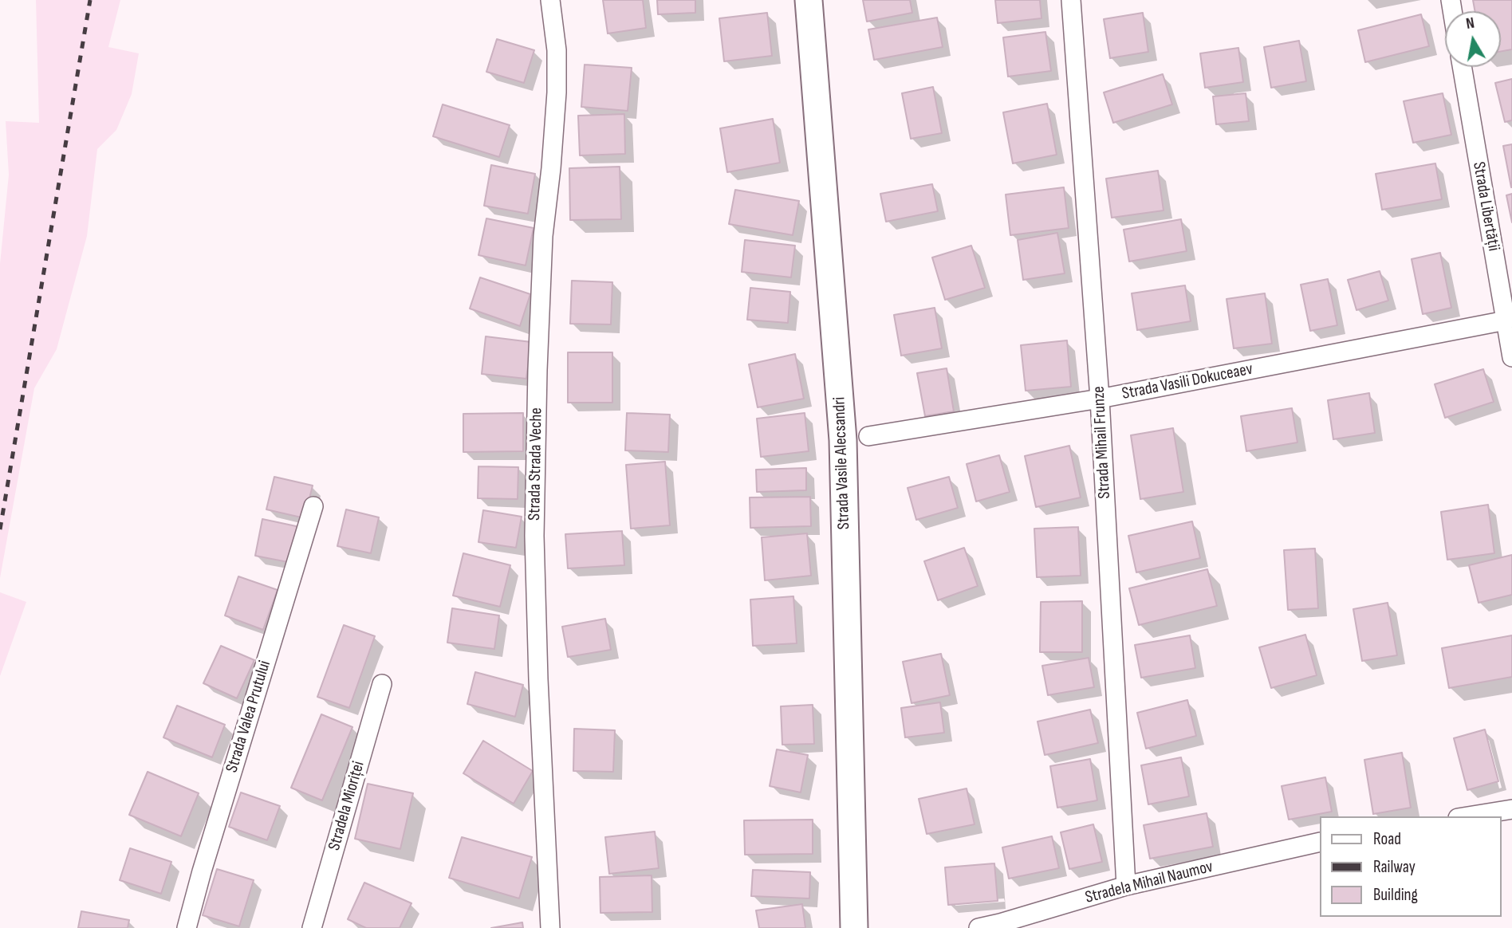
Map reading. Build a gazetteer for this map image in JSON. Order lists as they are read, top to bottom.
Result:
{
  "streets": {
    "main road": ["Strada Vasile Alecsandri"],
    "street": [
      "Strada Libertății",
      "Strada Vasili Dokuceaev",
      "Strada Mihail Frunze",
      "Strada Strada Veche",
      "Strada Valea Prutului",
      "Stradela Mioriței",
      "Stradela Mihail Naumov"
    ]
  },
  "crossings": [
    ["Strada Libertății", "Strada Vasili Dokuceaev"],
    ["Strada Vasili Dokuceaev", "Strada Mihail Frunze"],
    ["Strada Mihail Frunze", "Stradela Mihail Naumov"]
  ],
  "legend": ["Road", "Railway", "Building"],
  "north": "top"
}
